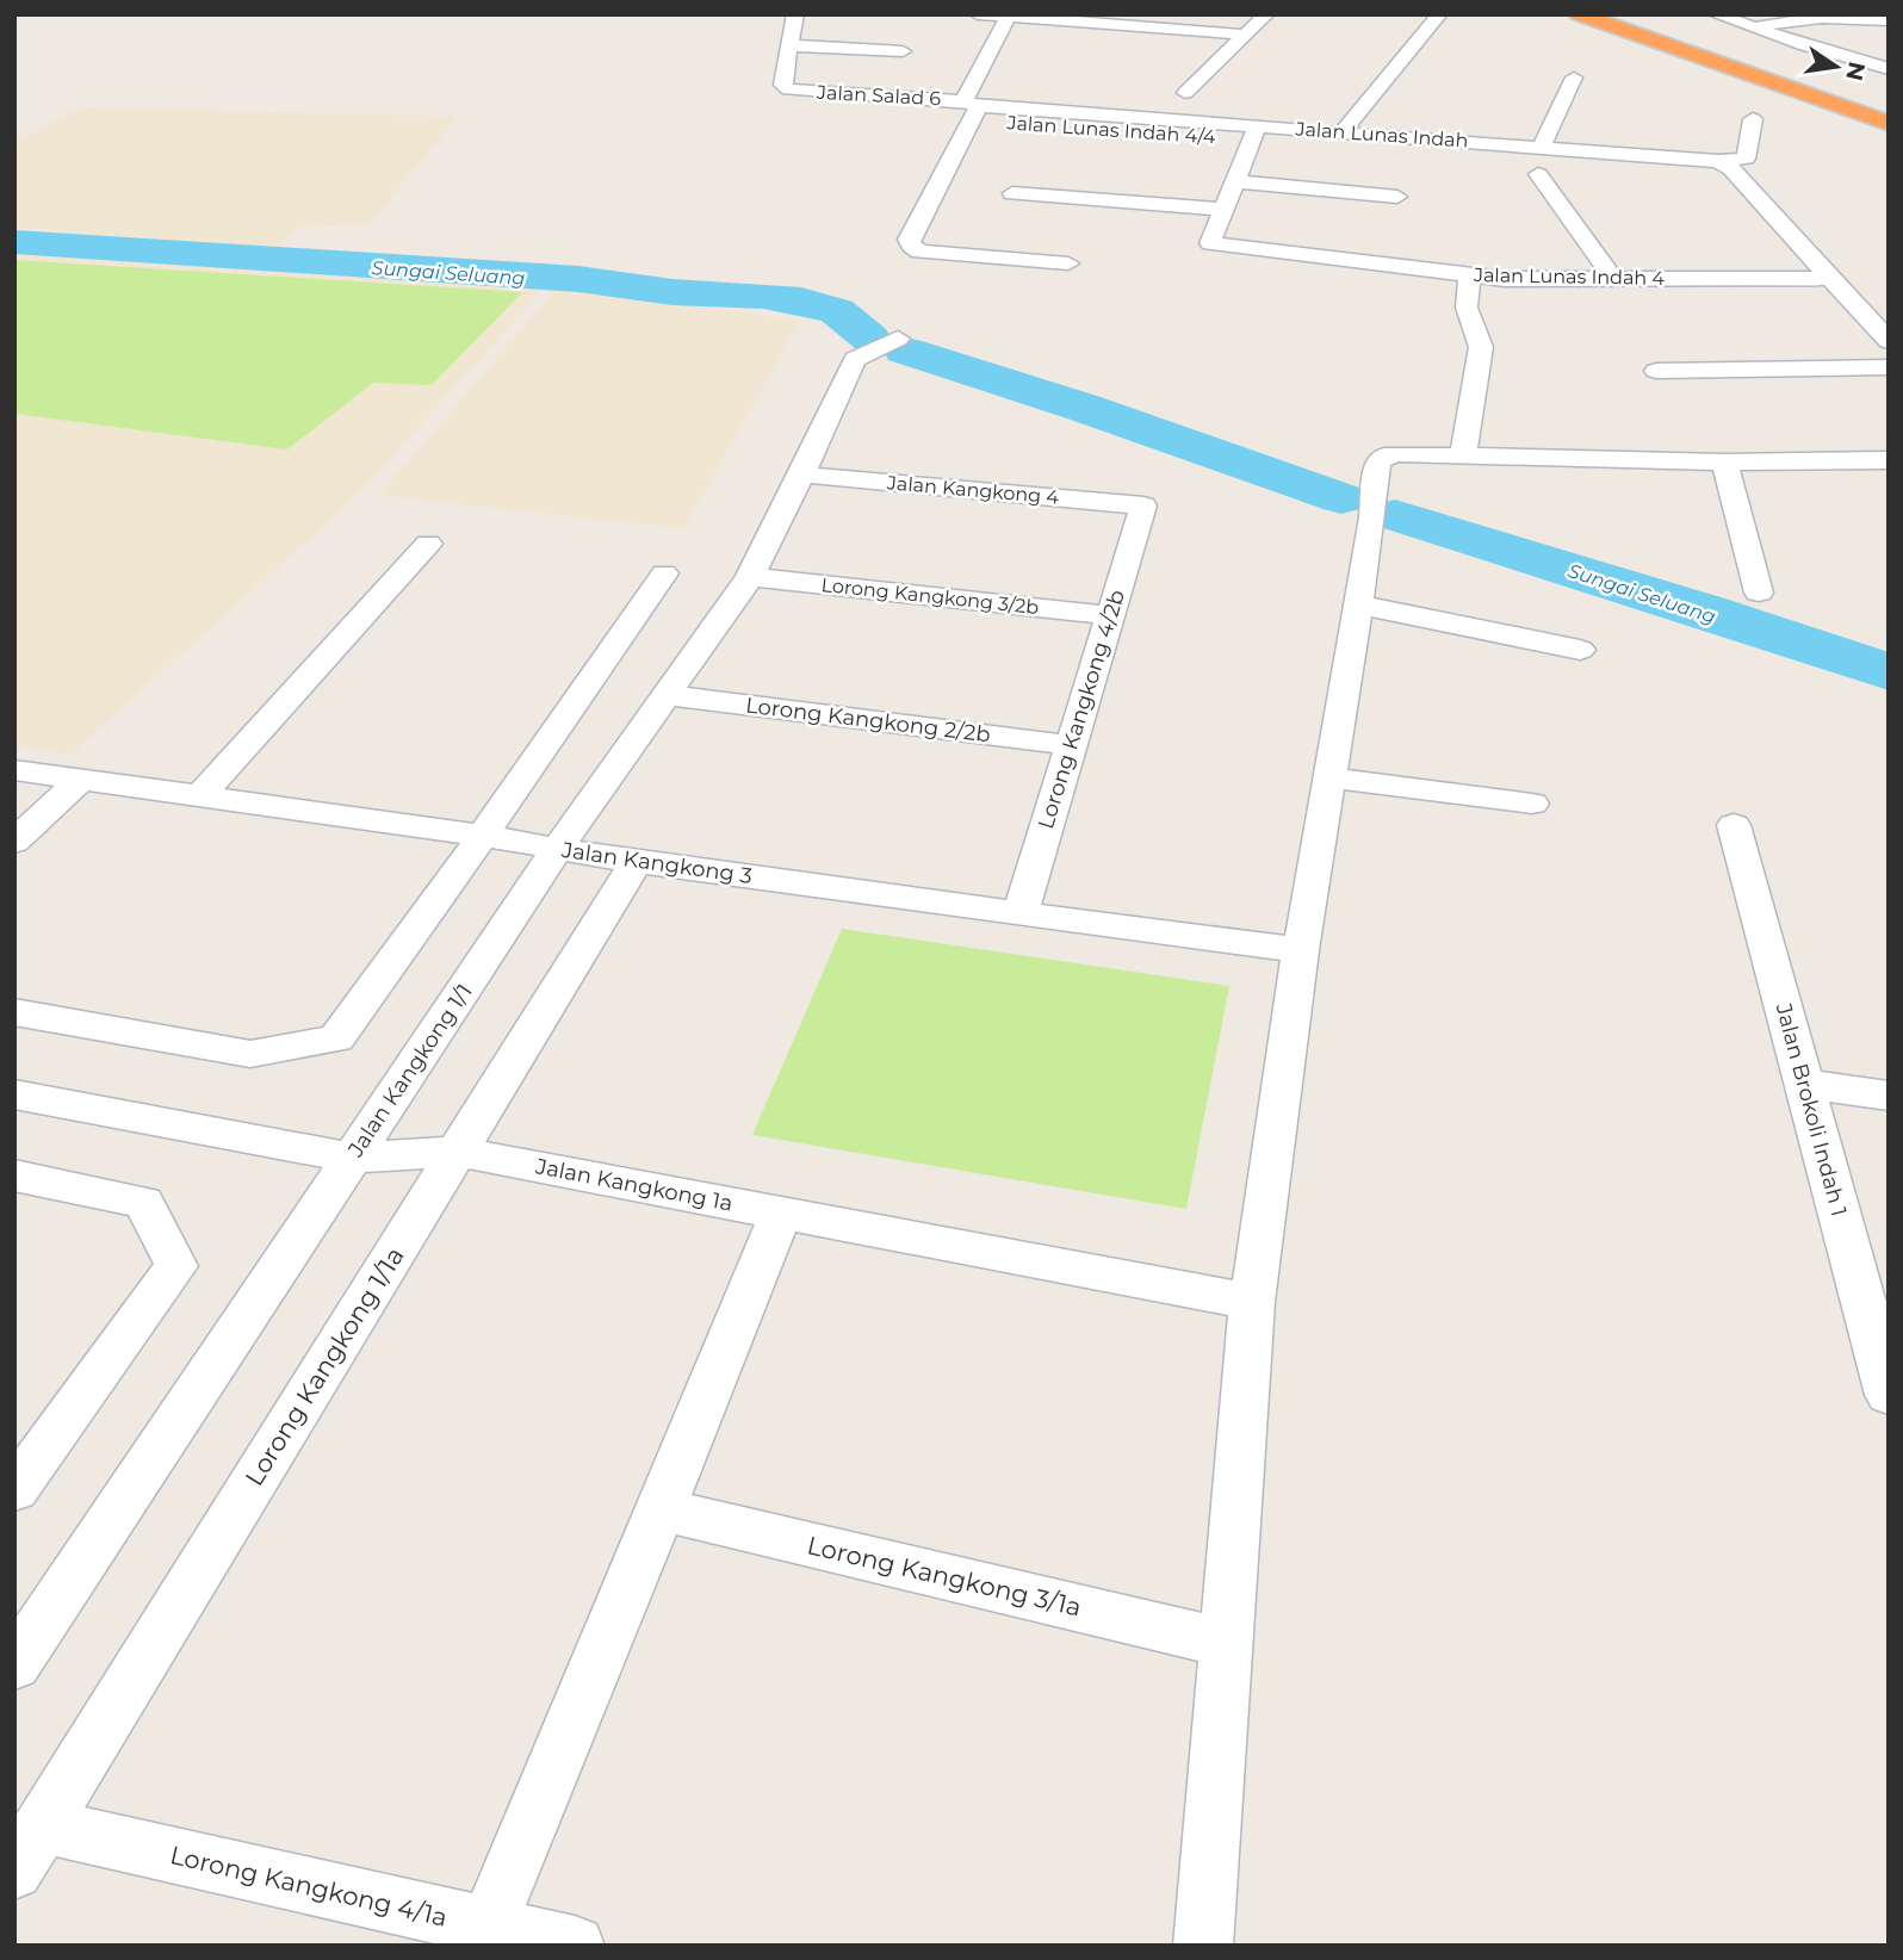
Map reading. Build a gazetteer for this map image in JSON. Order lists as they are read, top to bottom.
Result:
{
  "streets": {
    "street": [
      "Jalan Salad 6",
      "Jalan Lunas Indah",
      "Jalan Lunas Indah 4",
      "Jalan Kangkong 4",
      "Lorong Kangkong 3/2b",
      "Lorong Kangkong 4/2b",
      "Lorong Kangkong 2/2b",
      "Jalan Kangkong 3",
      "Jalan Kangkong 1/1",
      "Jalan Brokoli Indah 1",
      "Jalan Kangkong 1a",
      "Lorong Kangkong 1/1a",
      "Lorong Kangkong 3/1a",
      "Lorong Kangkong 4/1a"
    ]
  },
  "crossings": [
    ["Jalan Salad 6", "Jalan Lunas Indah"],
    ["Jalan Kangkong 4", "Lorong Kangkong 4/2b"],
    ["Jalan Kangkong 4", "Jalan Kangkong 1/1"],
    ["Lorong Kangkong 3/2b", "Lorong Kangkong 4/2b"],
    ["Lorong Kangkong 3/2b", "Jalan Kangkong 1/1"],
    ["Lorong Kangkong 4/2b", "Lorong Kangkong 2/2b"],
    ["Lorong Kangkong 4/2b", "Jalan Kangkong 3"],
    ["Lorong Kangkong 2/2b", "Jalan Kangkong 1/1"],
    ["Jalan Kangkong 3", "Jalan Kangkong 1/1"],
    ["Jalan Kangkong 3", "Lorong Kangkong 1/1a"],
    ["Jalan Kangkong 1/1", "Jalan Kangkong 1a"],
    ["Jalan Kangkong 1a", "Lorong Kangkong 1/1a"],
    ["Lorong Kangkong 1/1a", "Lorong Kangkong 4/1a"]
  ],
  "water": ["Sungai Seluang"],
  "north": "right"
}
